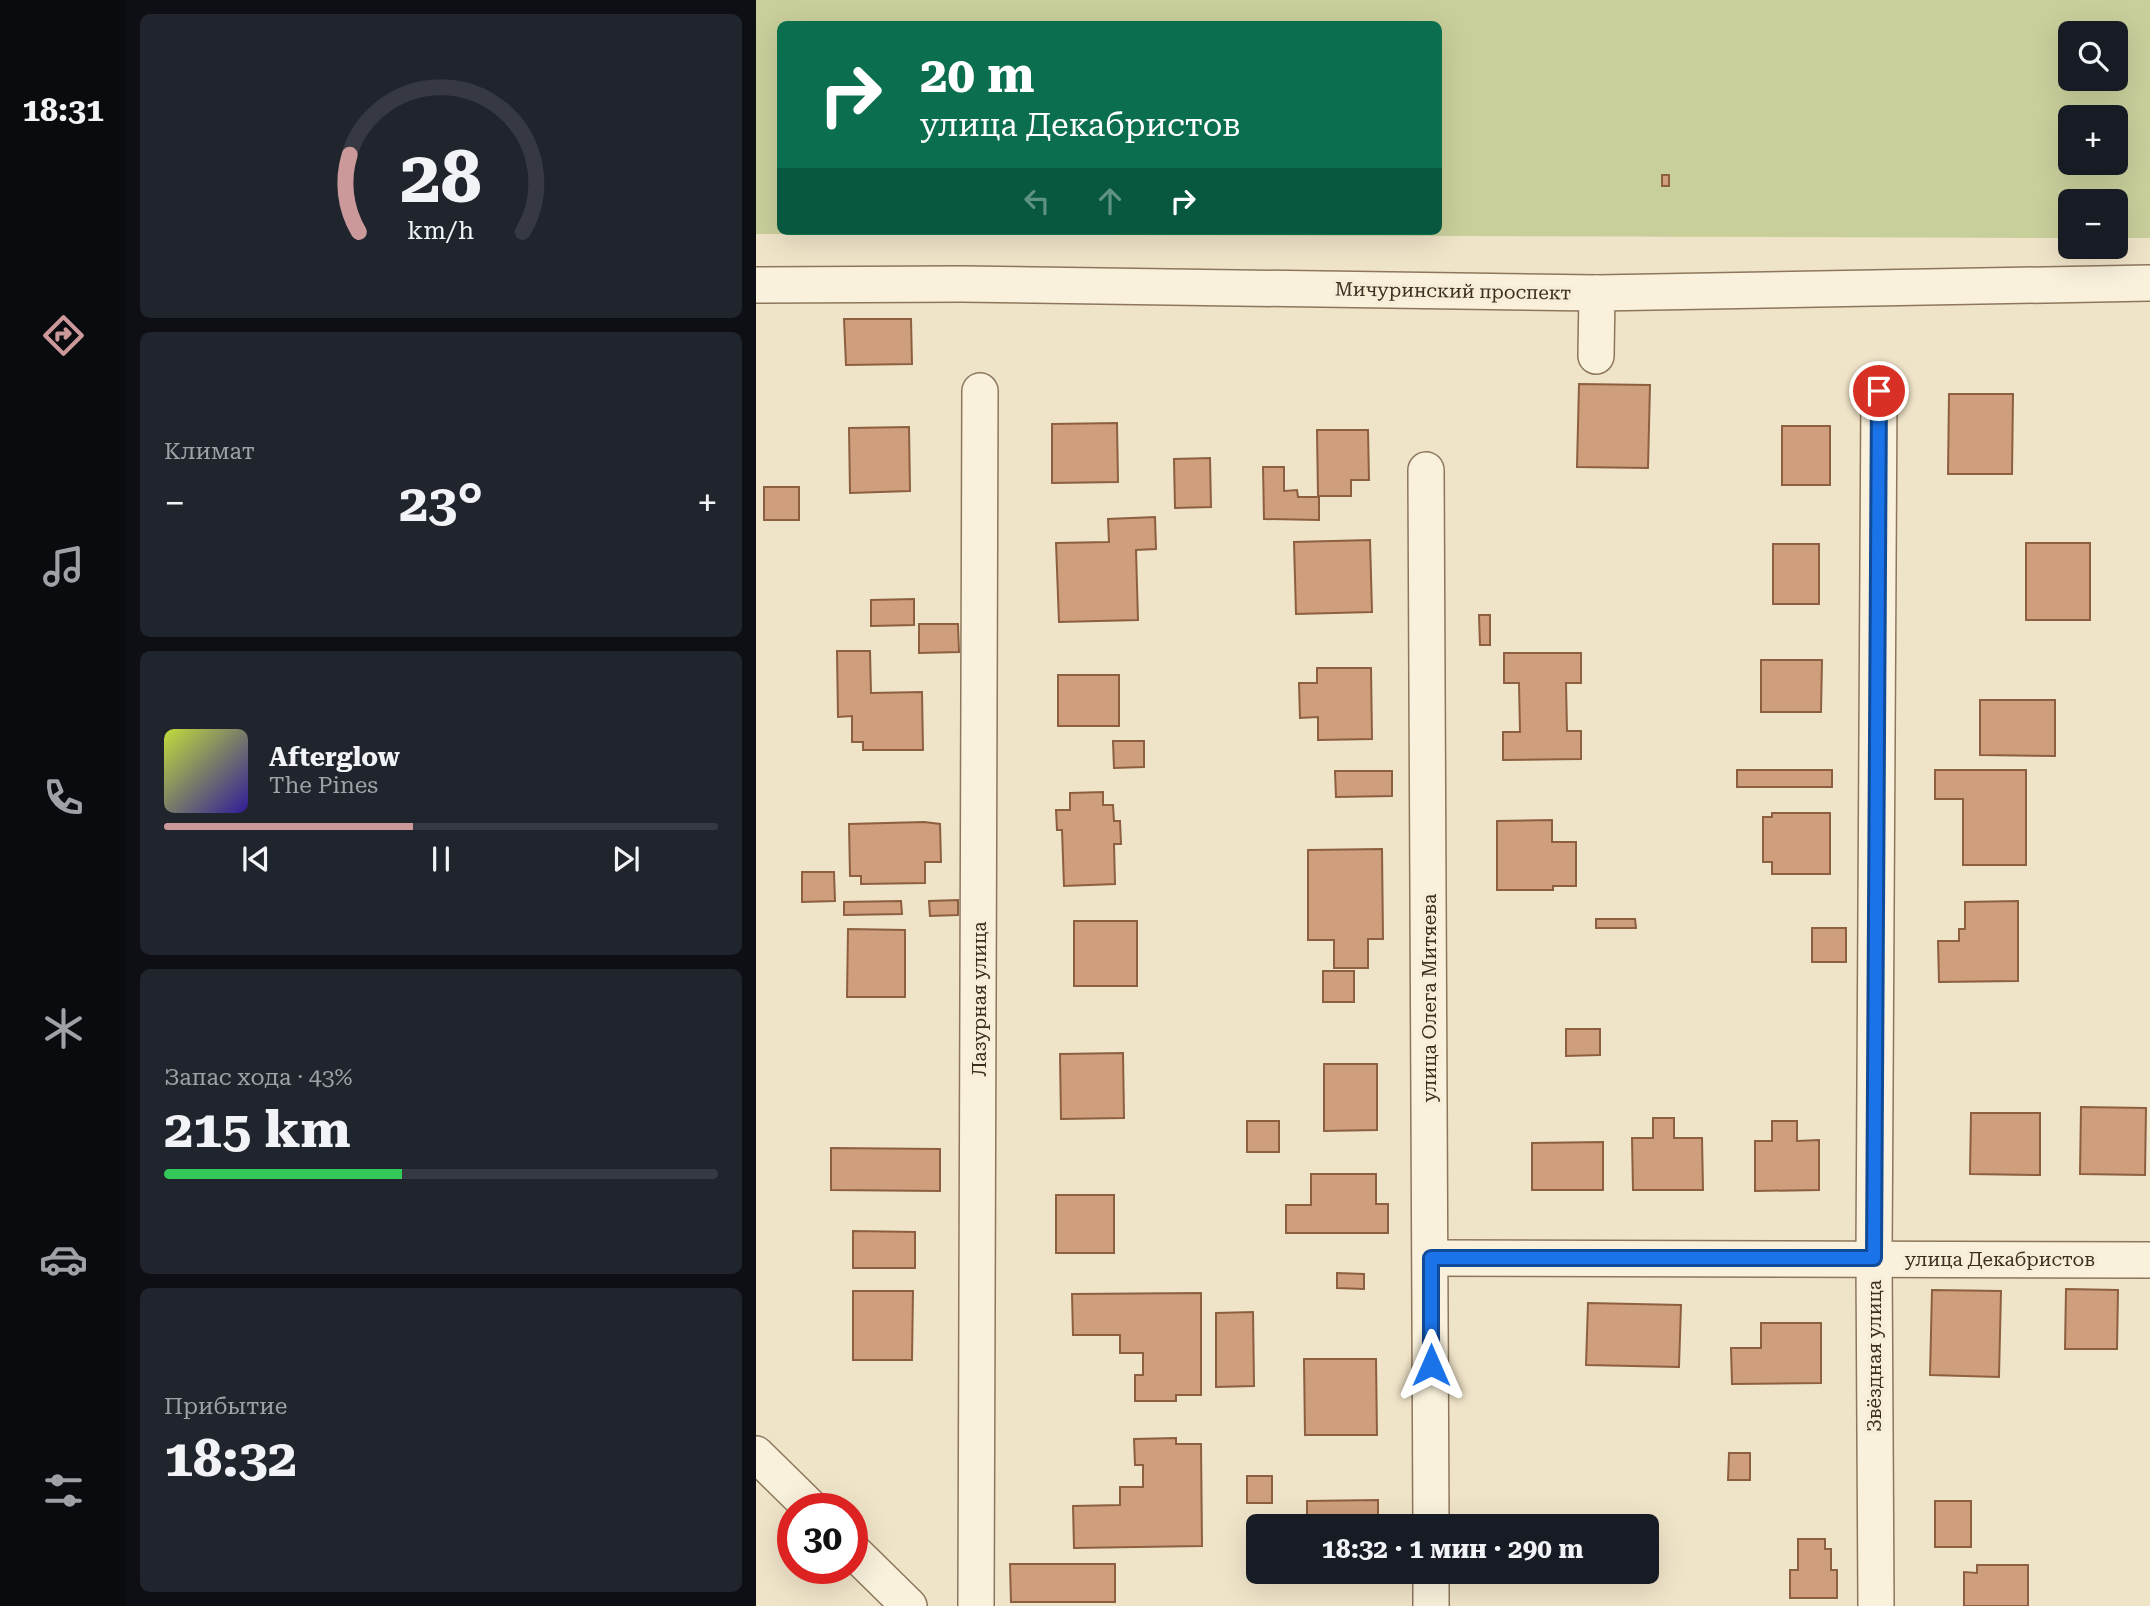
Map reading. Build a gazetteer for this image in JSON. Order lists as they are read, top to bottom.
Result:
{
  "streets": {
    "street": [
      "Мичуринский проспект",
      "улица Олега Митяева",
      "Лазурная улица",
      "улица Декабристов",
      "Звёздная улица"
    ]
  },
  "crossings": [
    ["улица Олега Митяева", "улица Декабристов"],
    ["улица Декабристов", "Звёздная улица"]
  ],
  "page": {
    "tabs": "18:31",
    "map_buttons": ["+", "−"],
    "turn": ["20 m", "улица Декабристов"],
    "tile": [
      "Климат",
      ["Запас хода · 43%", "215 km"],
      ["Прибытие", "18:32"]
    ],
    "heat": ["−", "23°", "+"],
    "song": ["Afterglow", "The Pines"],
    "limit": "30",
    "trip": "18:32 · 1 мин · 290 m",
    "gauge": ["28", "km/h"]
  }
}
